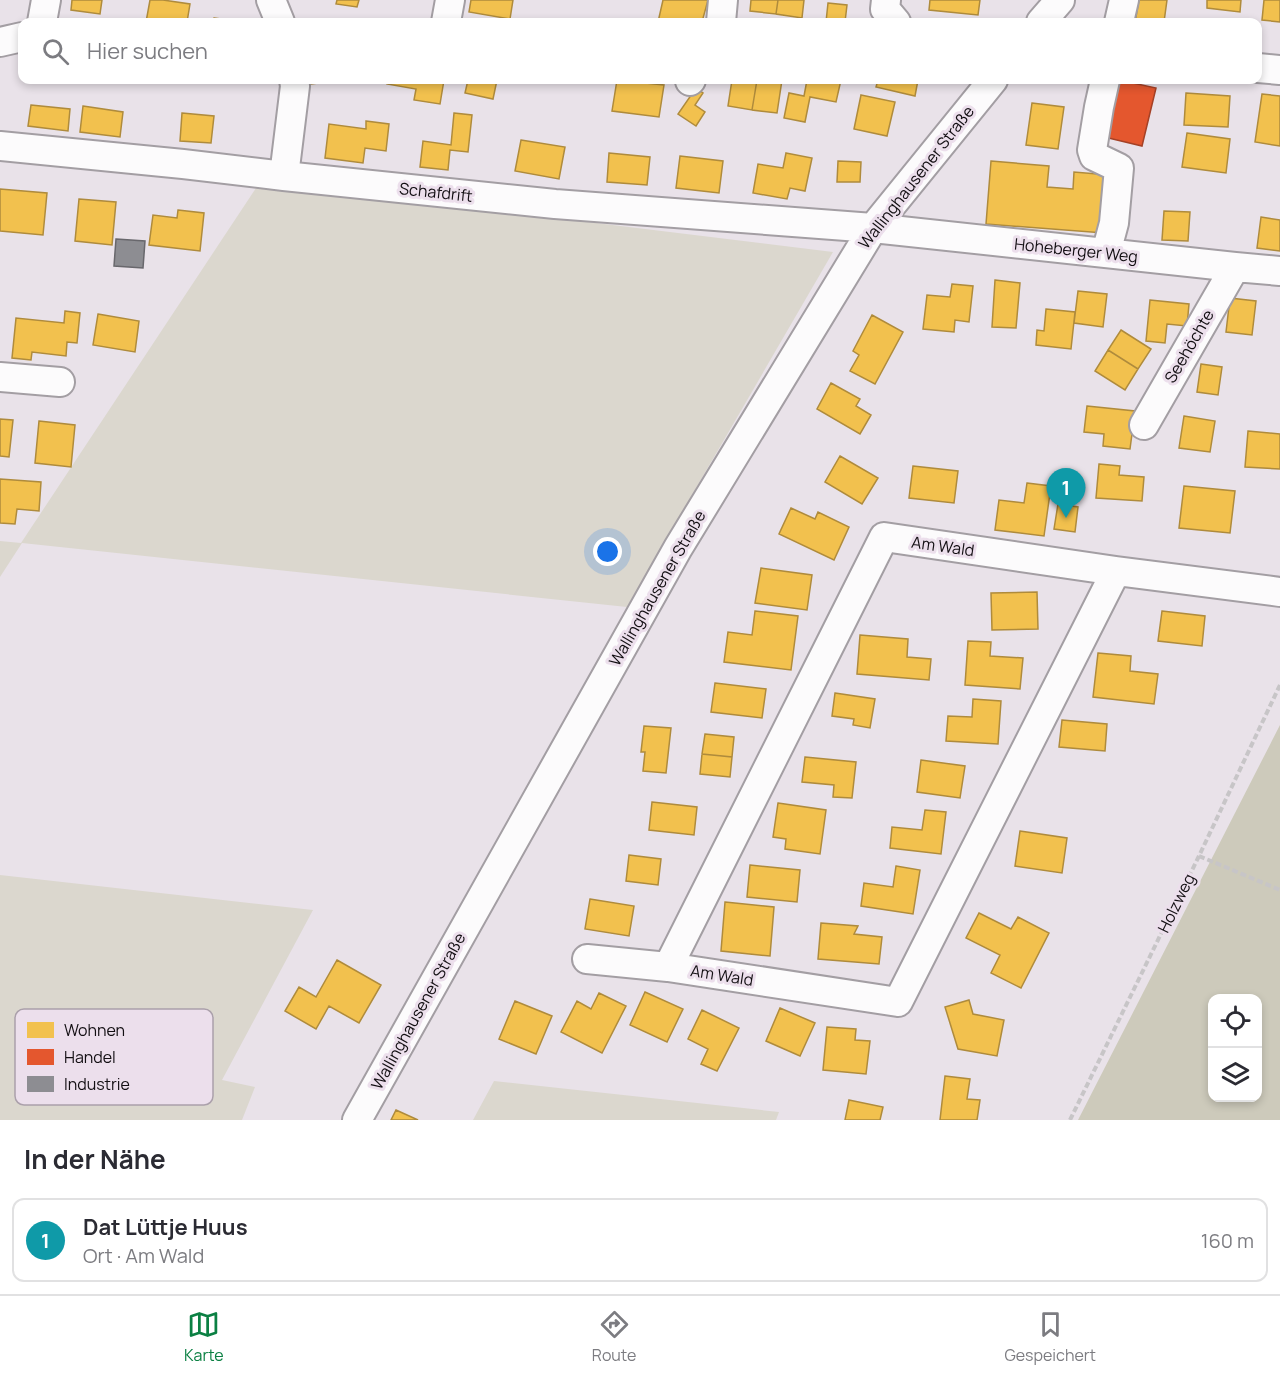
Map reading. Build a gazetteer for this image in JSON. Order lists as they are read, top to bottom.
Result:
{
  "streets": {
    "street": [
      "Wallinghausener Straße",
      "Schafdrift",
      "Hoheberger Weg",
      "Seehöchte",
      "Am Wald"
    ],
    "path": ["Holzweg"]
  },
  "crossings": [
    ["Wallinghausener Straße", "Schafdrift"],
    ["Wallinghausener Straße", "Hoheberger Weg"],
    ["Schafdrift", "Hoheberger Weg"],
    ["Hoheberger Weg", "Seehöchte"]
  ],
  "legend": ["Wohnen", "Handel", "Industrie"],
  "page": {
    "search": "Hier suchen",
    "pins": "1",
    "heading": "In der Nähe",
    "list": [
      {
        "mark": "1",
        "name": "Dat Lüttje Huus",
        "note": "Ort · Am Wald",
        "value": "160 m"
      }
    ],
    "nav": ["Karte", "Route", "Gespeichert"]
  }
}
